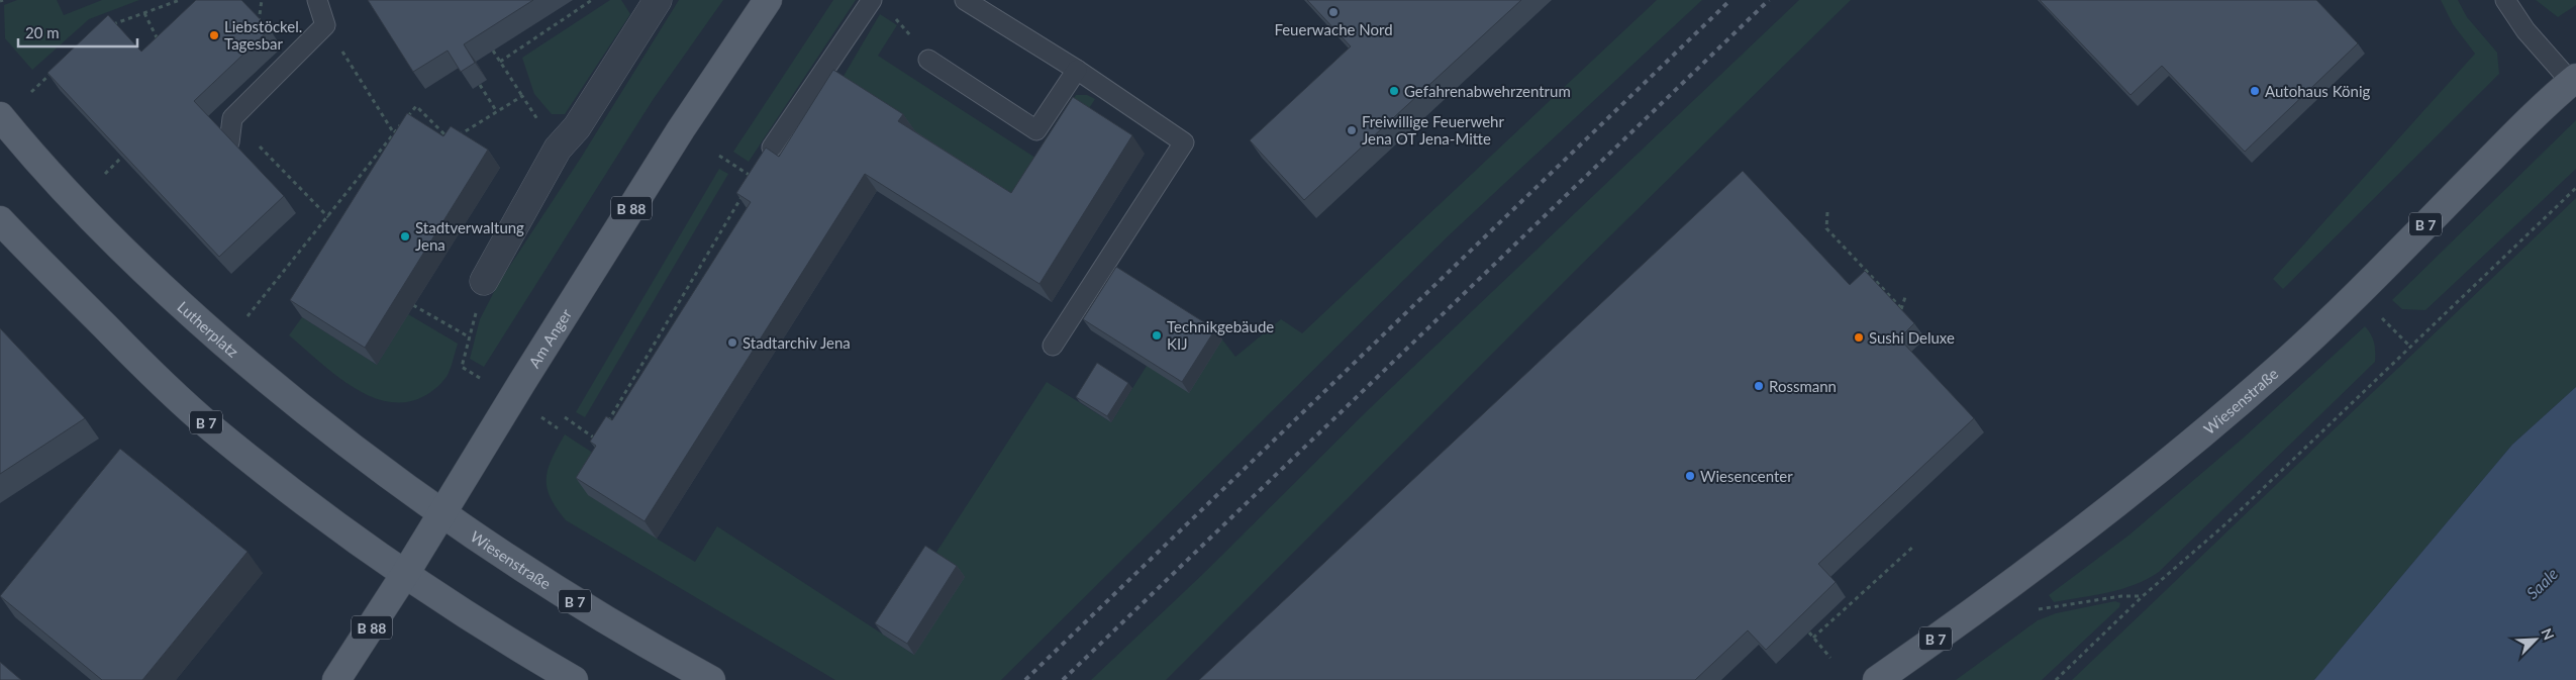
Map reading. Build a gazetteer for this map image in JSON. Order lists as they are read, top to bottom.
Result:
{
  "streets": {
    "main road": [
      "B 88",
      "B 7",
      "Lutherplatz",
      "Am Anger",
      "Wiesenstraße"
    ]
  },
  "crossings": [
    ["B 7", "Am Anger"],
    ["Lutherplatz", "Am Anger"],
    ["Lutherplatz", "Wiesenstraße"],
    ["Am Anger", "Wiesenstraße"]
  ],
  "water": ["Saale"],
  "places": [
    "Feuerwache Nord",
    "Liebstöckel. Tagesbar",
    "Gefahrenabwehrzentrum",
    "Autohaus König",
    "Freiwillige Feuerwehr Jena OT Jena-Mitte",
    "Stadtverwaltung Jena",
    "Technikgebäude KIJ",
    "Sushi Deluxe",
    "Stadtarchiv Jena",
    "Rossmann",
    "Wiesencenter"
  ],
  "scale_bar": "20 m",
  "north": "top right"
}
